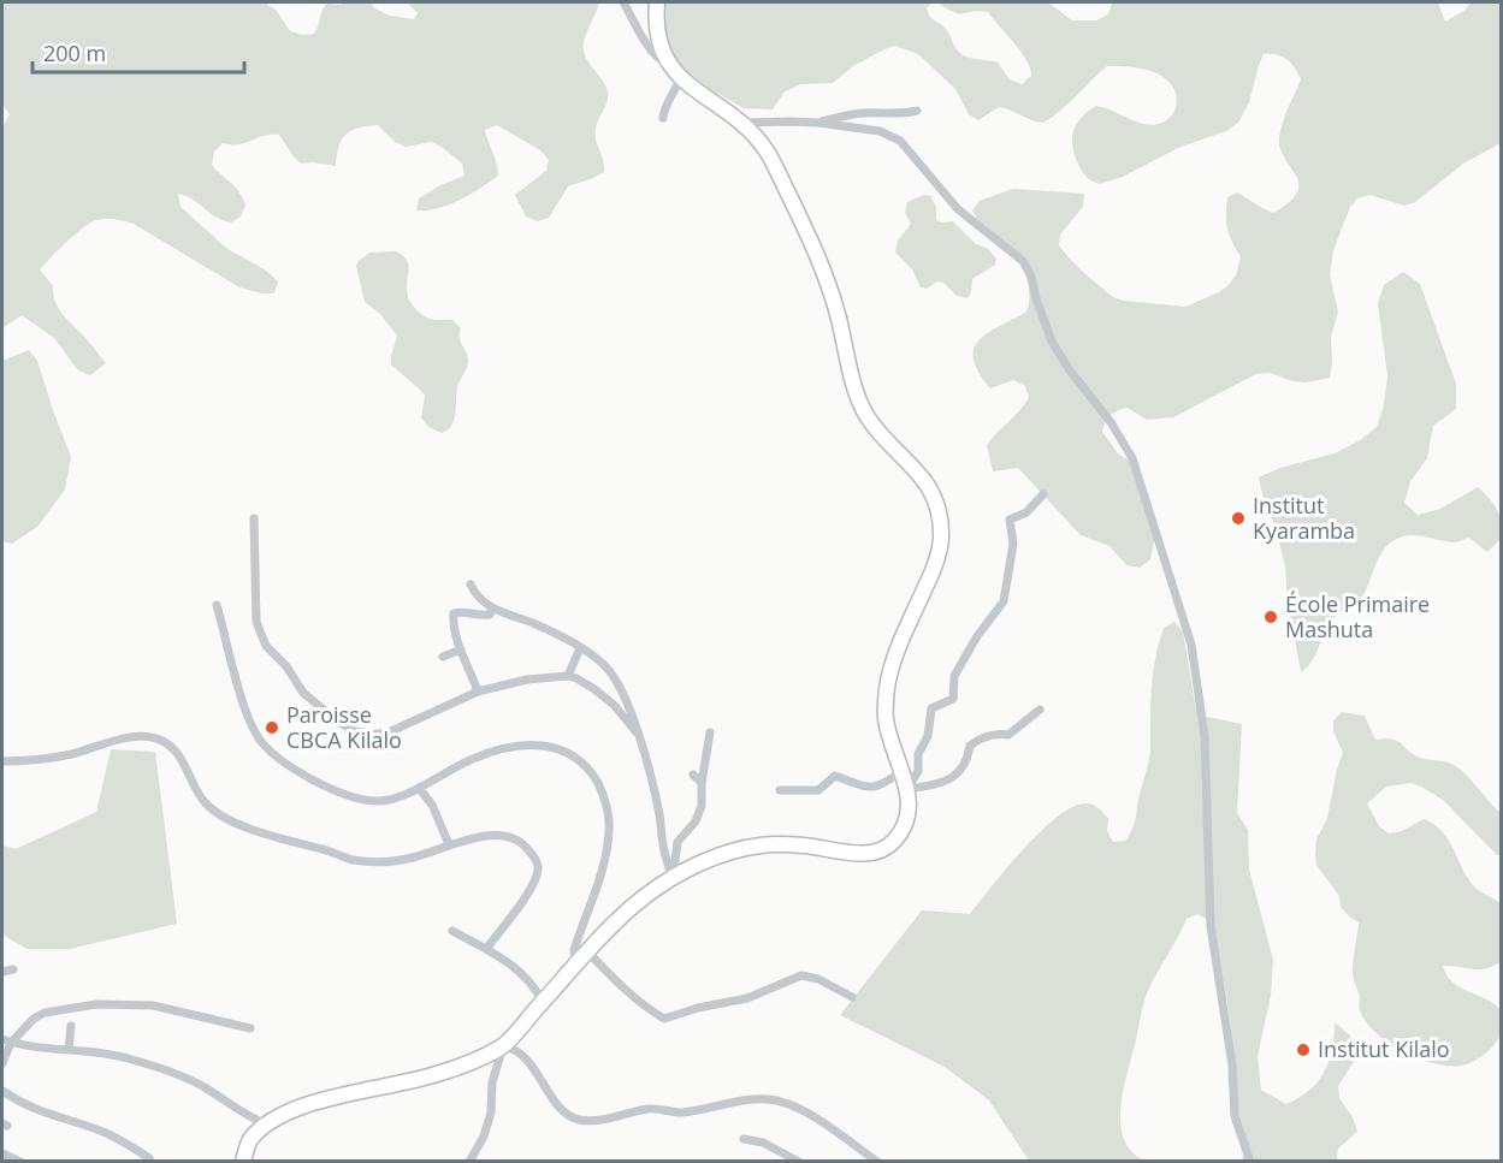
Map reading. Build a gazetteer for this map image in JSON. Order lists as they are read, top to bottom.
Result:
{
  "places": [
    "Institut Kyaramba",
    "École Primaire Mashuta",
    "Paroisse CBCA Kilalo",
    "Institut Kilalo"
  ],
  "scale_bar": "200 m"
}
